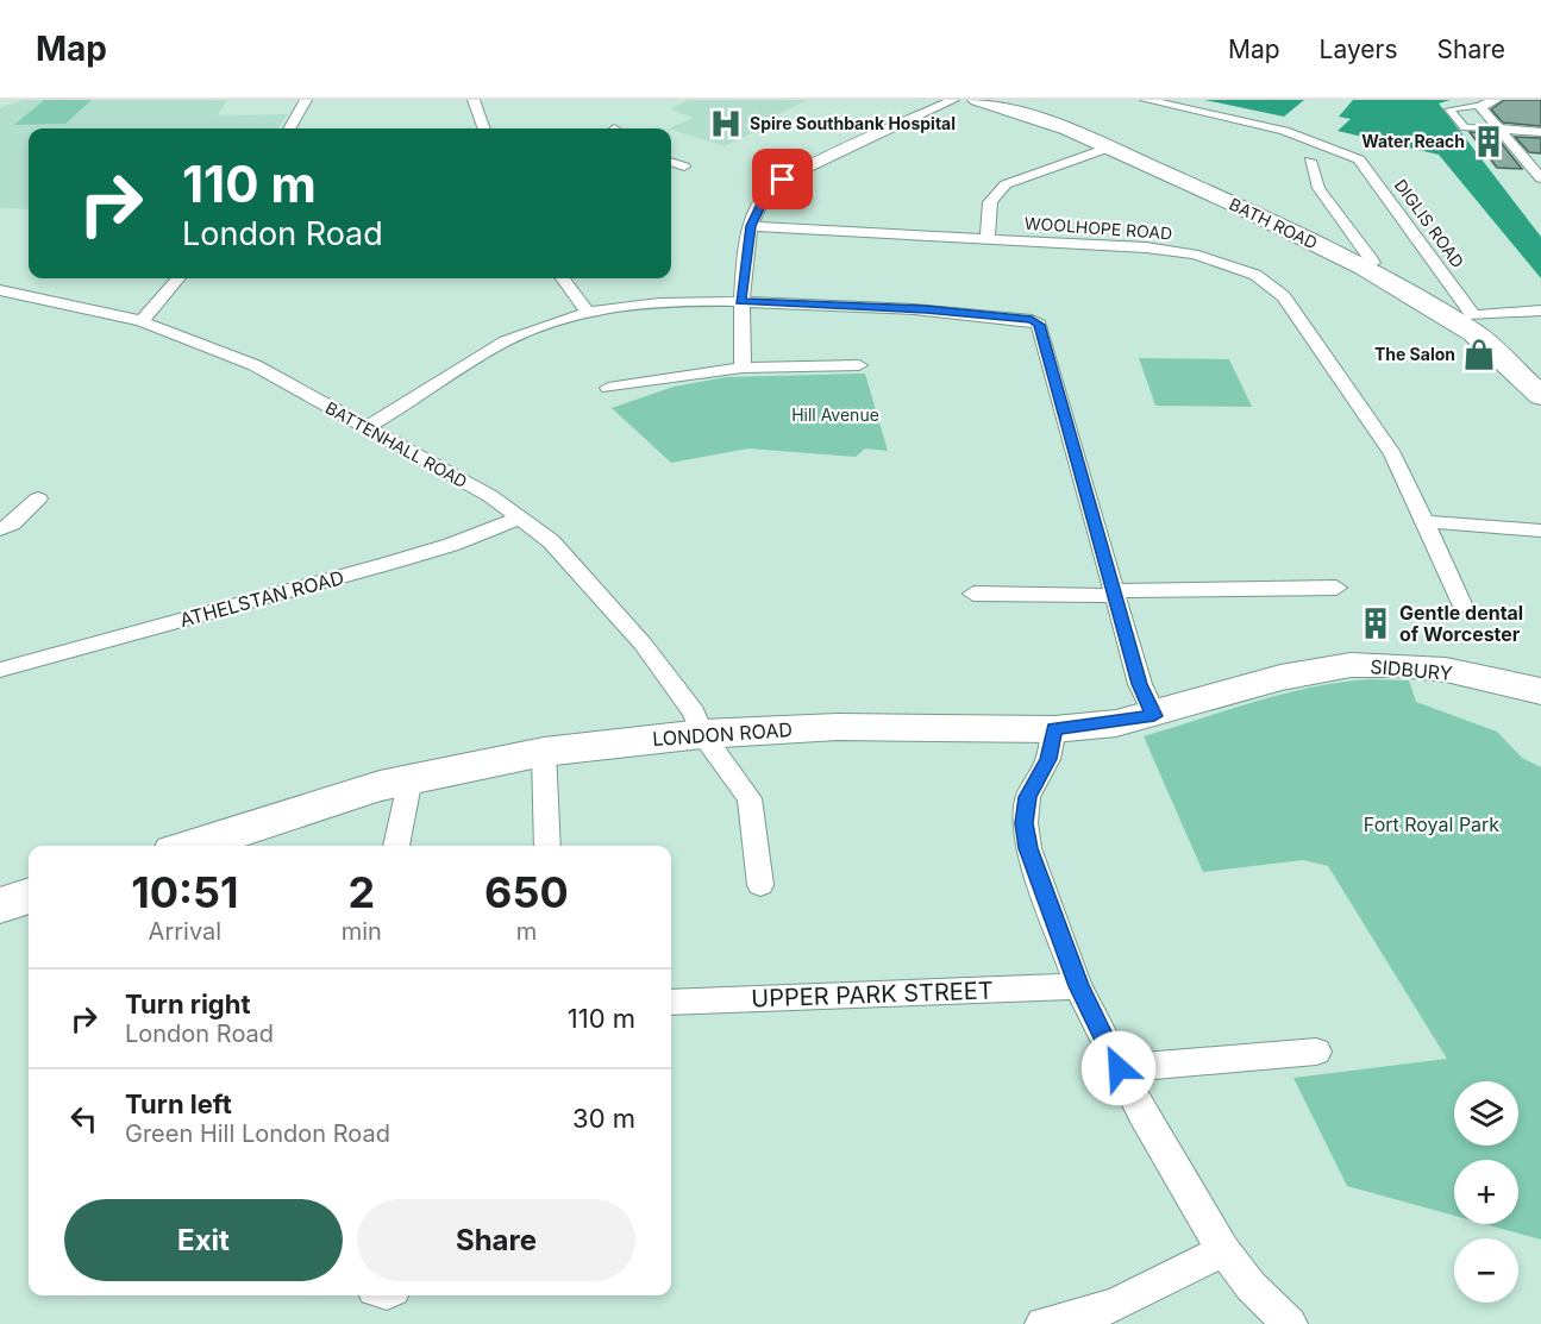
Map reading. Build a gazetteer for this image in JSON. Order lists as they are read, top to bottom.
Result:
{
  "streets": {
    "main road": ["BATH ROAD", "SIDBURY", "LONDON ROAD"],
    "street": [
      "DIGLIS ROAD",
      "WOOLHOPE ROAD",
      "BATTENHALL ROAD",
      "ATHELSTAN ROAD",
      "UPPER PARK STREET"
    ]
  },
  "crossings": [
    ["BATH ROAD", "DIGLIS ROAD"],
    ["BATTENHALL ROAD", "ATHELSTAN ROAD"],
    ["BATTENHALL ROAD", "LONDON ROAD"],
    ["SIDBURY", "LONDON ROAD"]
  ],
  "parks": ["Hill Avenue", "Fort Royal Park"],
  "places": {
    "hospital": ["Spire Southbank Hospital"],
    "building": ["Water Reach", "Gentle dental of Worcester"],
    "shop": ["The Salon"]
  },
  "page": {
    "header": "Map",
    "nav": ["Map", "Layers", "Share"],
    "turn": ["110 m", "London Road"],
    "eta": [
      "10:51",
      "Arrival",
      "2",
      "min",
      "650",
      "m"
    ],
    "list": [
      {
        "name": "Turn right",
        "note": "London Road",
        "value": "110 m"
      },
      {
        "name": "Turn left",
        "note": "Green Hill London Road",
        "value": "30 m"
      }
    ],
    "map_buttons": ["+", "−"],
    "buttons": ["Exit", "Share"]
  }
}
